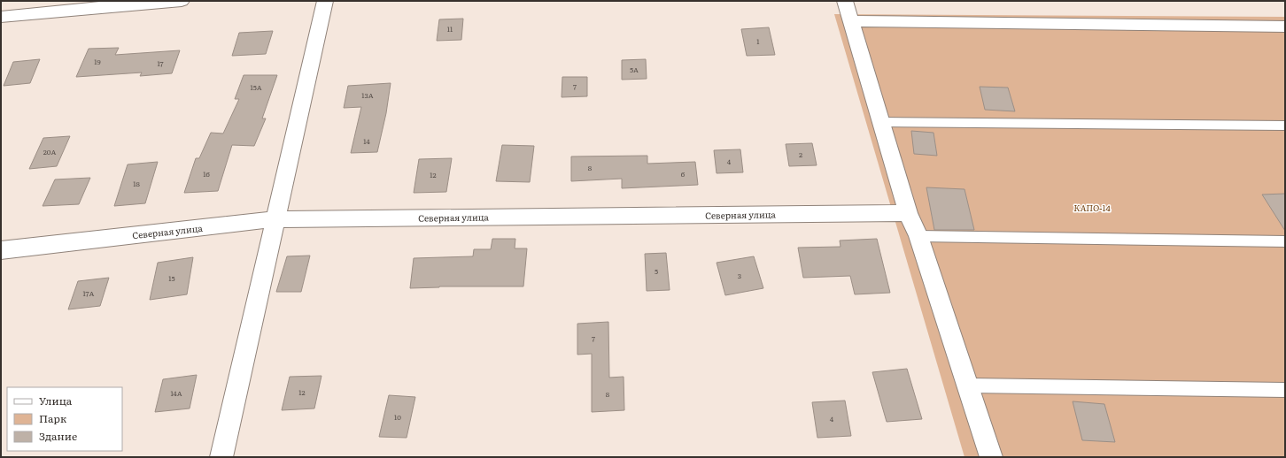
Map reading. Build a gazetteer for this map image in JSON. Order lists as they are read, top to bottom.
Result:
{
  "streets": {
    "street": ["Северная улица"]
  },
  "parks": ["КАПО-14"],
  "house_numbers": [
    "11",
    "1",
    "19",
    "17",
    "5А",
    "7",
    "15А",
    "13А",
    "14",
    "20А",
    "2",
    "4",
    "8",
    "16",
    "6",
    "12",
    "18",
    "5",
    "3",
    "15",
    "17А",
    "7",
    "12",
    "14А",
    "8",
    "10",
    "4"
  ],
  "legend": ["Улица", "Парк", "Здание"]
}
